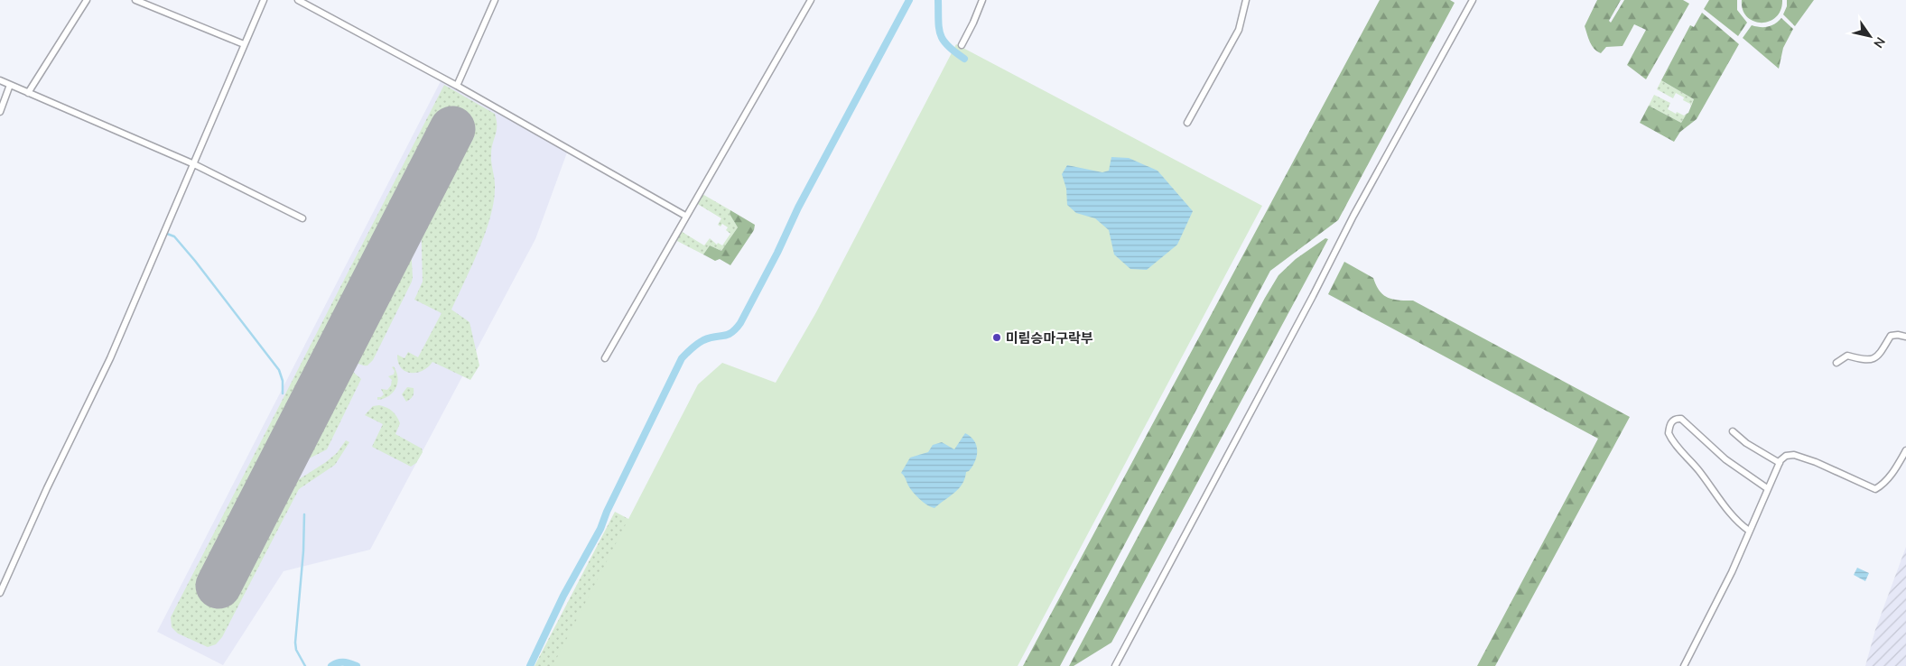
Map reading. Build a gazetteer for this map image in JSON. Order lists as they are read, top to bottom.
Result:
{
  "places": ["미림승마구락부"],
  "north": "bottom right"
}
